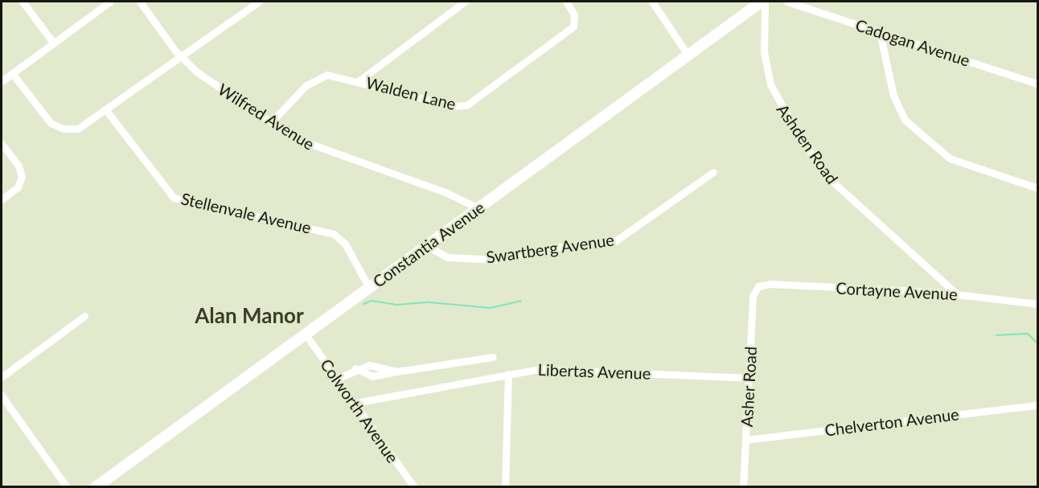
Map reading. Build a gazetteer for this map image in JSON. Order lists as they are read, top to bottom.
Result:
{
  "streets": {
    "street": [
      "Cadogan Avenue",
      "Walden Lane",
      "Wilfred Avenue",
      "Ashden Road",
      "Stellenvale Avenue",
      "Constantia Avenue",
      "Swartberg Avenue",
      "Cortayne Avenue",
      "Libertas Avenue",
      "Asher Road",
      "Colworth Avenue",
      "Chelverton Avenue"
    ]
  },
  "crossings": [
    ["Walden Lane", "Wilfred Avenue"],
    ["Wilfred Avenue", "Constantia Avenue"],
    ["Ashden Road", "Constantia Avenue"],
    ["Ashden Road", "Cortayne Avenue"],
    ["Stellenvale Avenue", "Constantia Avenue"],
    ["Constantia Avenue", "Swartberg Avenue"],
    ["Constantia Avenue", "Colworth Avenue"],
    ["Cortayne Avenue", "Asher Road"],
    ["Libertas Avenue", "Asher Road"],
    ["Libertas Avenue", "Colworth Avenue"],
    ["Asher Road", "Chelverton Avenue"]
  ],
  "districts": ["Alan Manor"]
}
